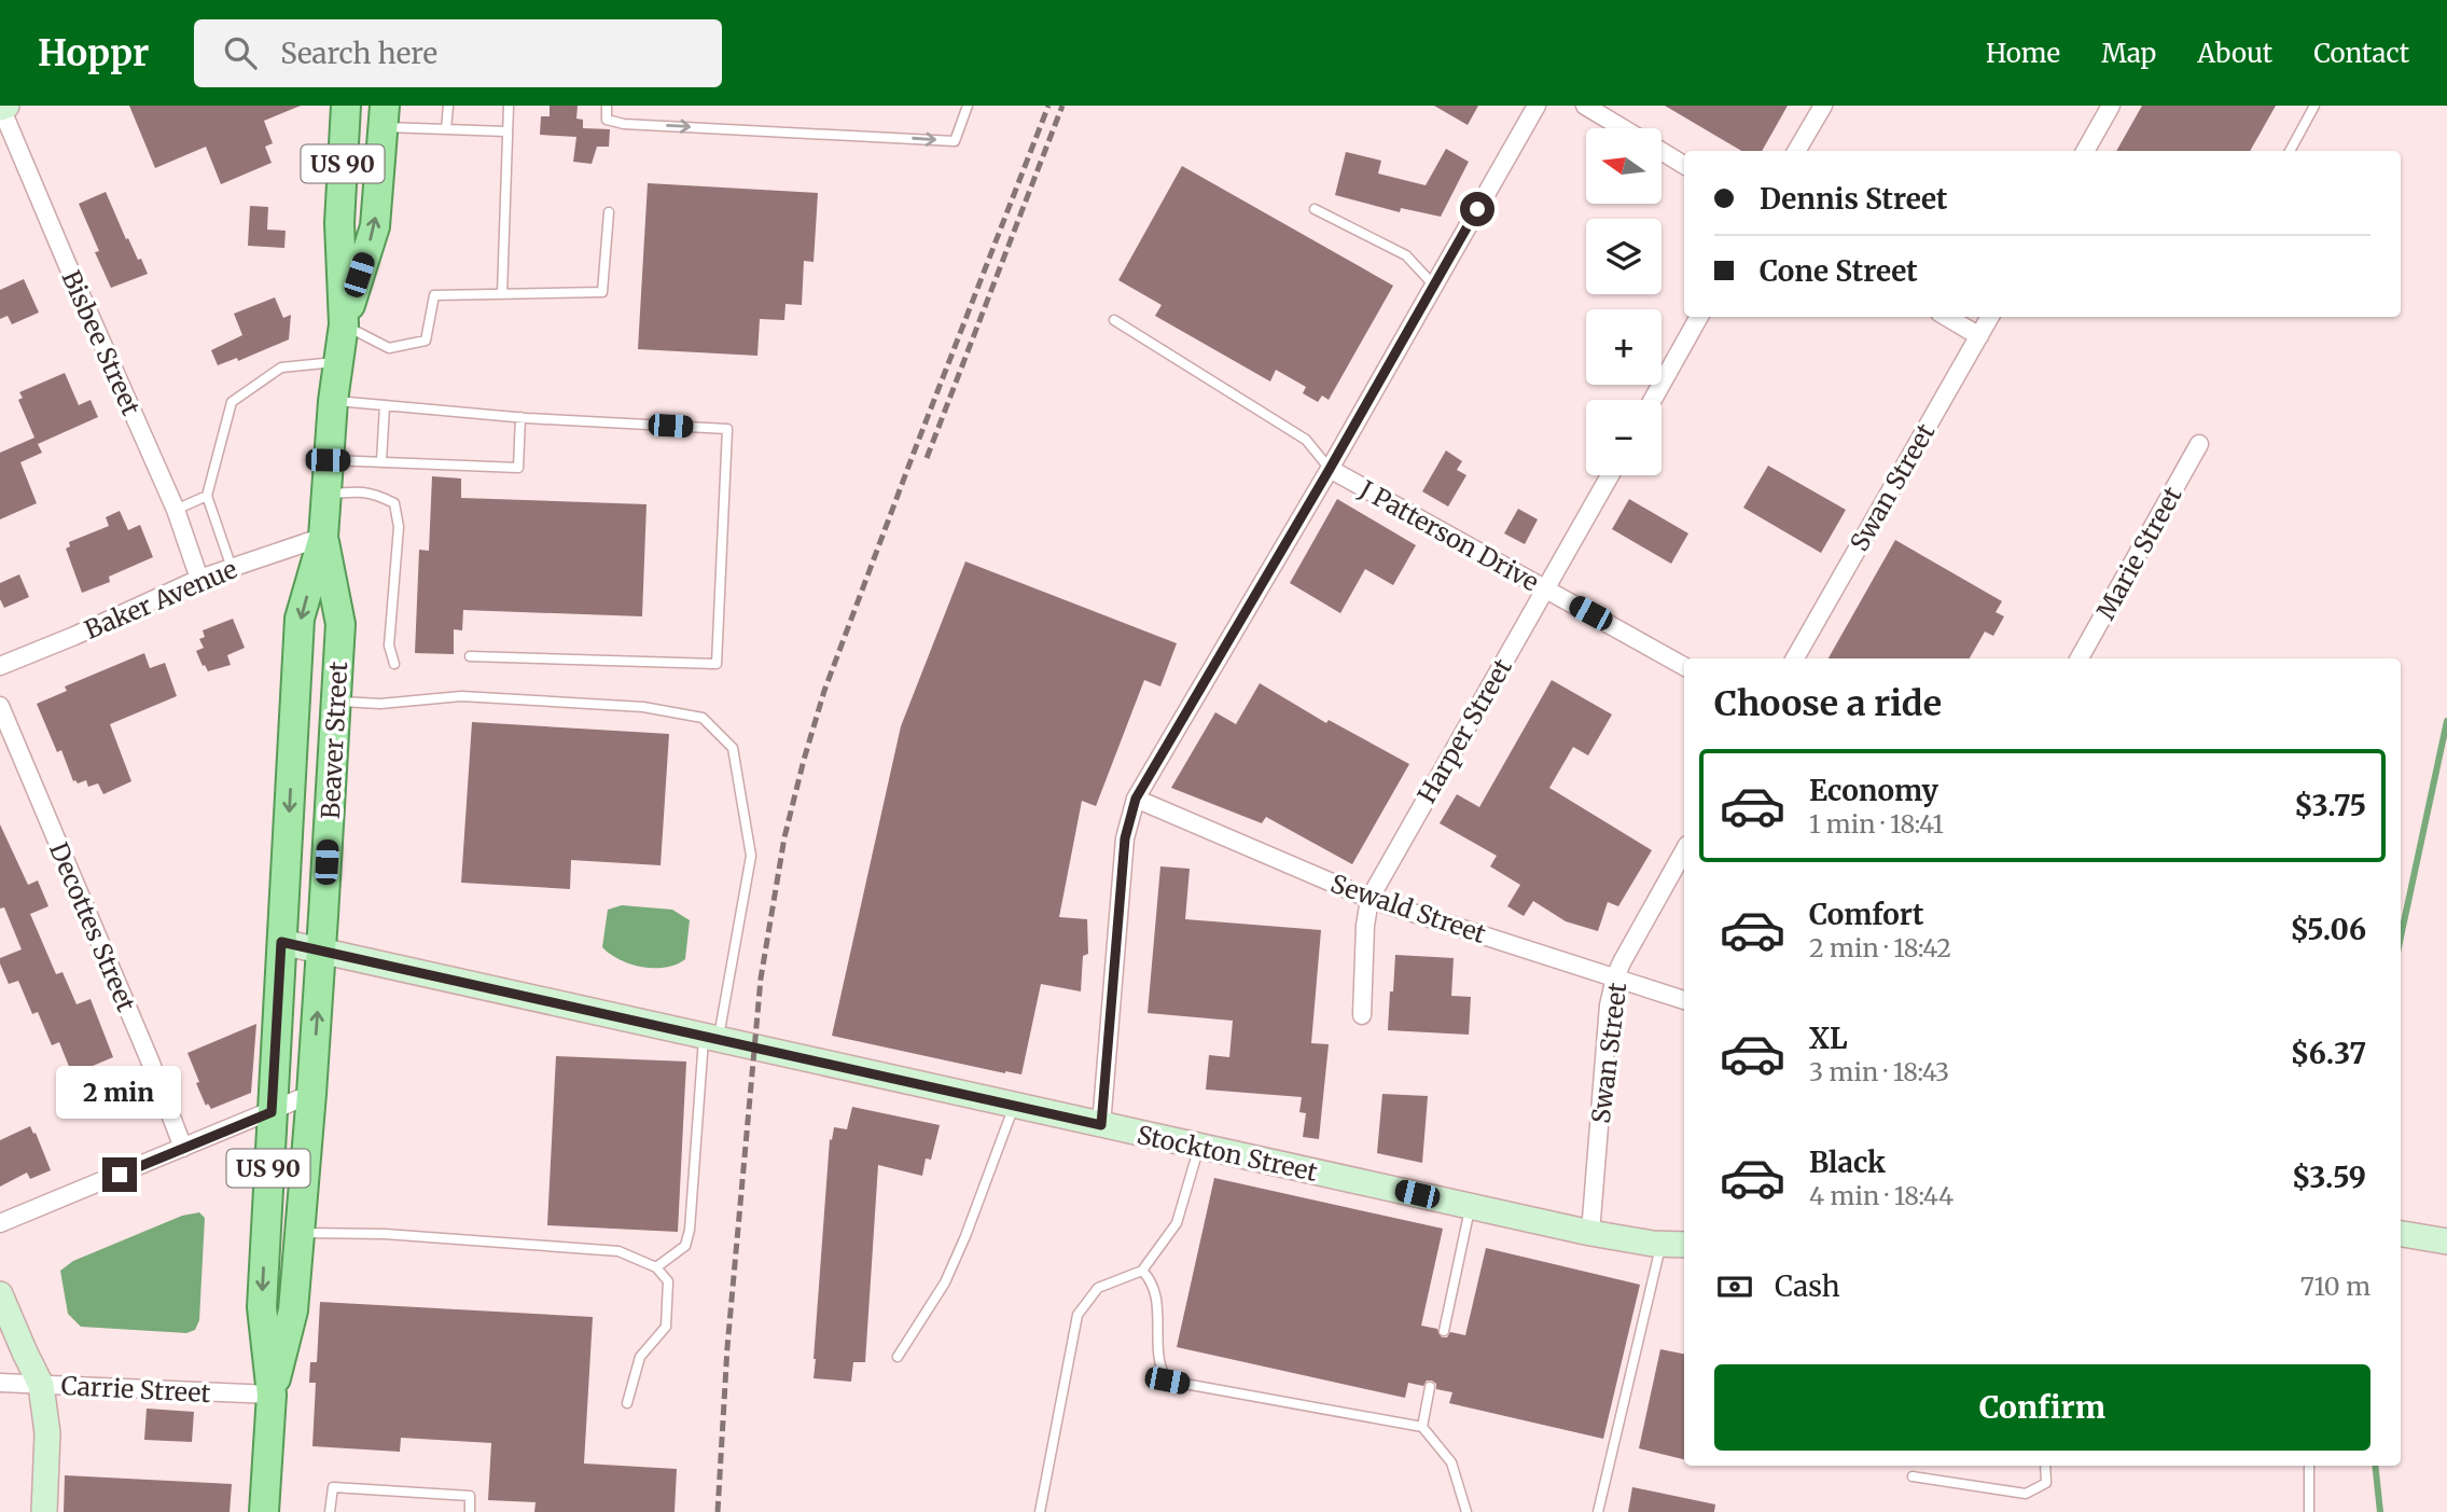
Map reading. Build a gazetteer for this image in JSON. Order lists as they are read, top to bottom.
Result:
{
  "streets": {
    "main road": ["US 90", "Beaver Street", "Stockton Street"],
    "street": [
      "Bisbee Street",
      "Swan Street",
      "J Patterson Drive",
      "Marie Street",
      "Baker Avenue",
      "Harper Street",
      "Sewald Street",
      "Decottes Street",
      "Carrie Street"
    ]
  },
  "crossings": [
    ["Bisbee Street", "Baker Avenue"],
    ["Swan Street", "Sewald Street"],
    ["Swan Street", "Stockton Street"],
    ["J Patterson Drive", "Harper Street"],
    ["Baker Avenue", "Beaver Street"],
    ["Harper Street", "Sewald Street"],
    ["Beaver Street", "Stockton Street"],
    ["Beaver Street", "Carrie Street"]
  ],
  "north": "left",
  "page": {
    "header": "Hoppr",
    "search": "Search here",
    "nav": [
      "Home",
      "Map",
      "About",
      "Contact"
    ],
    "map_buttons": ["+", "−"],
    "banner": ["Dennis Street", "Cone Street"],
    "heading": "Choose a ride",
    "list": [
      {
        "name": "Economy",
        "note": "1 min · 18:41",
        "value": "$3.75"
      },
      {
        "name": "Comfort",
        "note": "2 min · 18:42",
        "value": "$5.06"
      },
      {
        "name": "XL",
        "note": "3 min · 18:43",
        "value": "$6.37"
      },
      {
        "name": "Black",
        "note": "4 min · 18:44",
        "value": "$3.59"
      }
    ],
    "bubble": "2 min",
    "pay": ["Cash", "710 m"],
    "buttons": "Confirm"
  }
}
